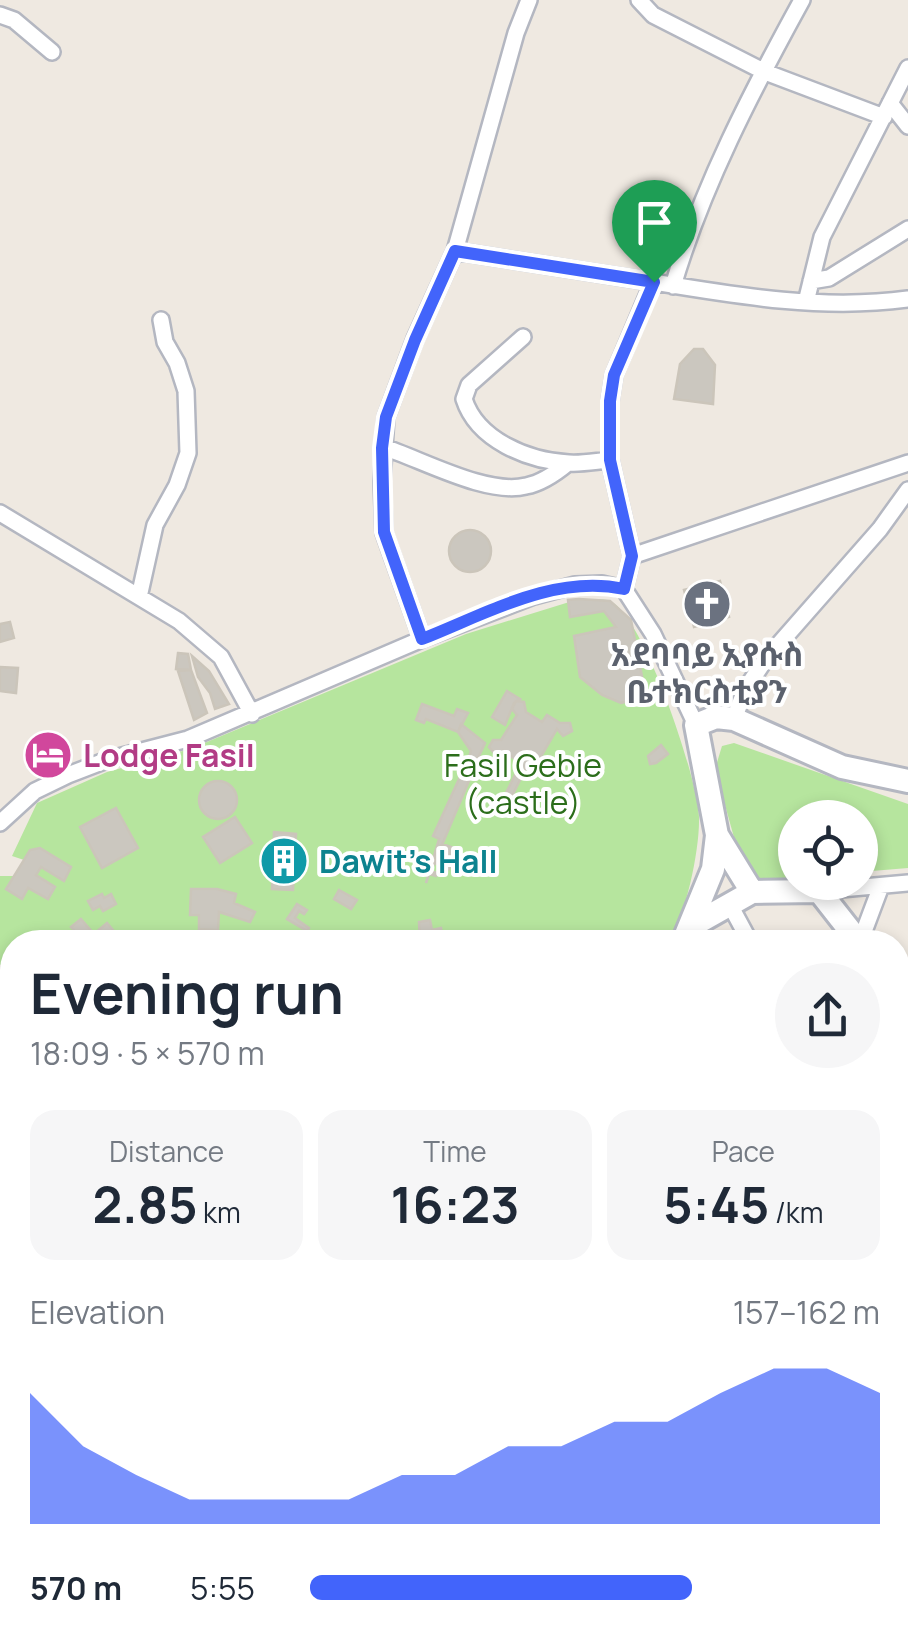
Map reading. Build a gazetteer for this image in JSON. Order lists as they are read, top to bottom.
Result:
{
  "parks": ["Fasil Gebie (castle)"],
  "places": {
    "church": ["አደባባይ ኢየሱስ ቤተክርስቲያን"],
    "hotel": ["Lodge Fasil"],
    "building": ["Dawit's Hall"]
  },
  "page": {
    "heading": ["Evening run", "18:09 · 5 × 570 m"],
    "stats": [
      ["Distance", "2.85 km"],
      ["Time", "16:23"],
      ["Pace", "5:45 /km"]
    ],
    "chart": ["Elevation", "157–162 m"],
    "list": [
      {
        "name": "570 m",
        "note": "5:55"
      }
    ]
  }
}
